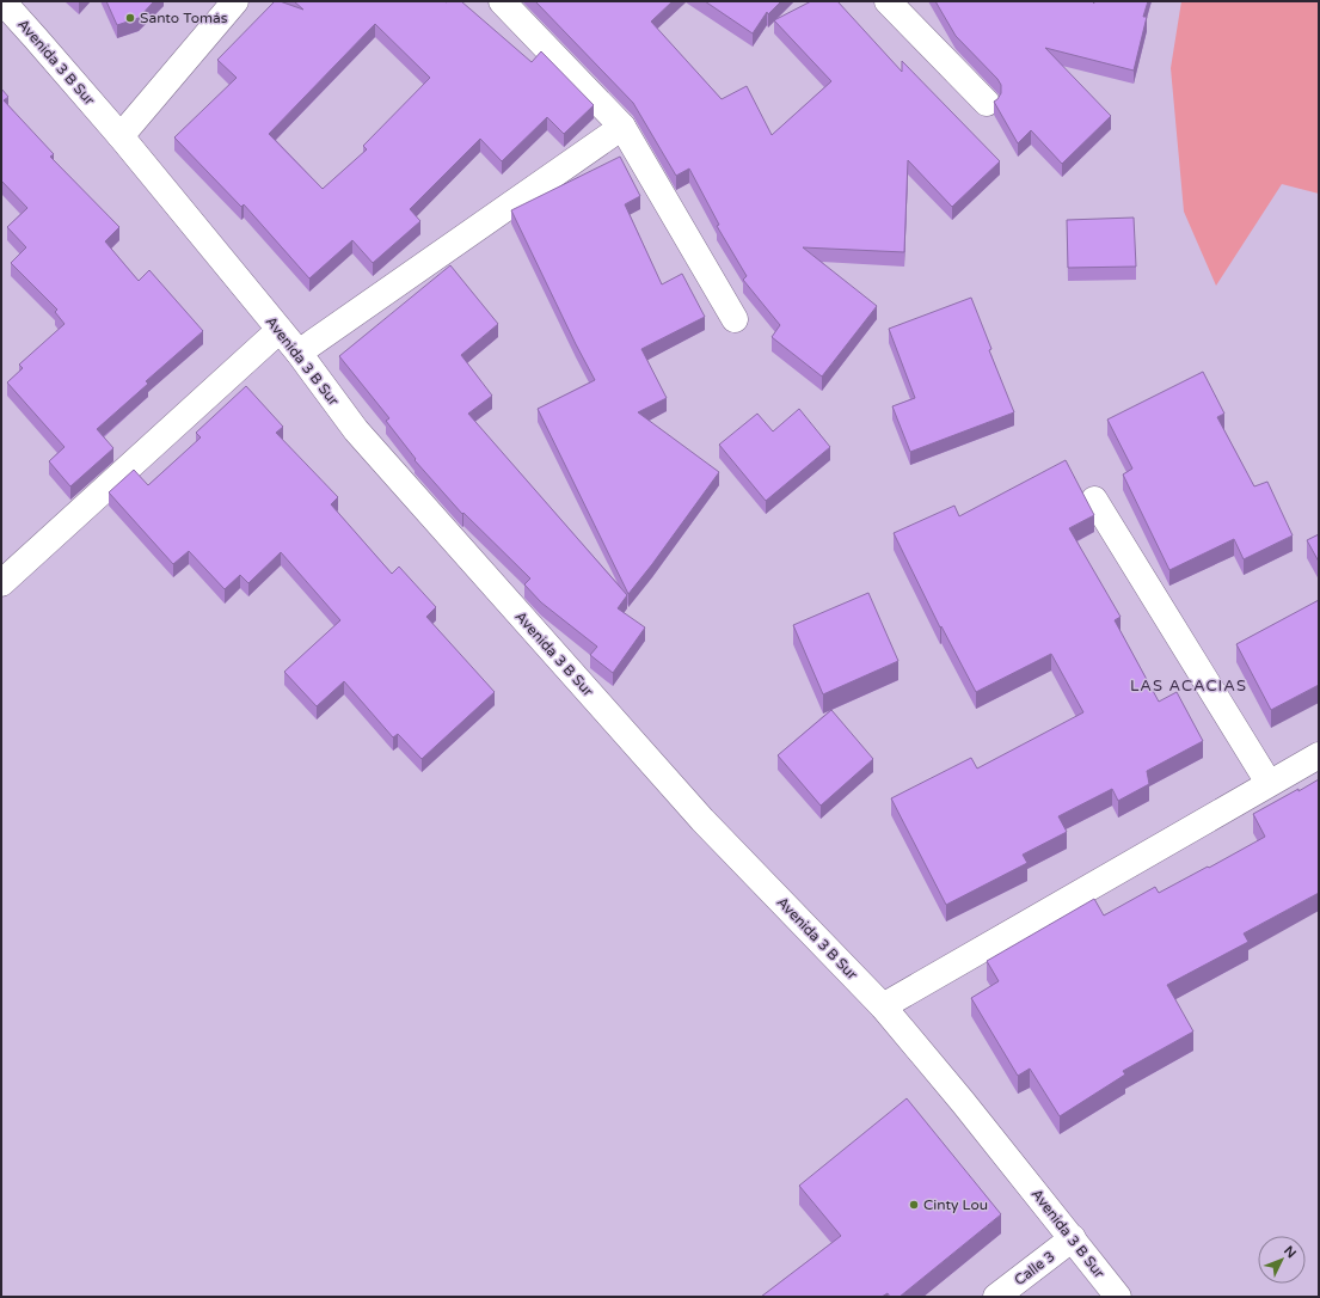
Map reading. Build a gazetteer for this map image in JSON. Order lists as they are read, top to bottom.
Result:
{
  "streets": {
    "street": ["Avenida 3 B Sur", "Calle 3"]
  },
  "crossings": [
    ["Avenida 3 B Sur", "Calle 3"]
  ],
  "districts": ["LAS ACACIAS"],
  "places": ["Santo Tomás", "Cinty Lou"],
  "north": "top right"
}
